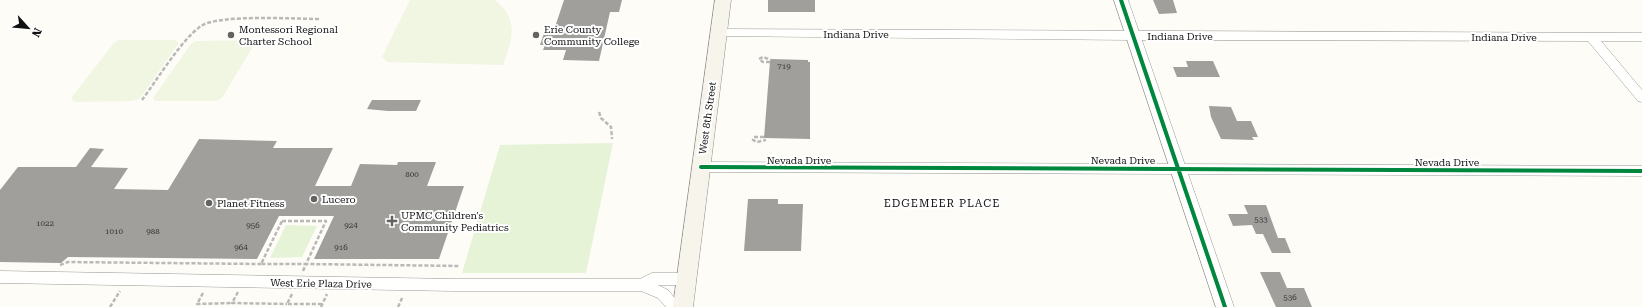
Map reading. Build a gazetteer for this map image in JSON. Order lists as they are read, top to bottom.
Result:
{
  "streets": {
    "main road": ["West 8th Street"],
    "street": ["Indiana Drive", "Nevada Drive", "West Erie Plaza Drive"]
  },
  "crossings": [
    ["Indiana Drive", "West 8th Street"],
    ["West 8th Street", "Nevada Drive"],
    ["West 8th Street", "West Erie Plaza Drive"]
  ],
  "districts": ["EDGEMEER PLACE"],
  "places": {
    "other": [
      "Montessori Regional Charter School",
      "Erie County Community College",
      "Lucero",
      "Planet Fitness"
    ],
    "health": ["UPMC Children's Community Pediatrics"]
  },
  "house_numbers": [
    "719",
    "800",
    "533",
    "1022",
    "956",
    "924",
    "1010",
    "988",
    "964",
    "916",
    "536"
  ],
  "north": "bottom right"
}
